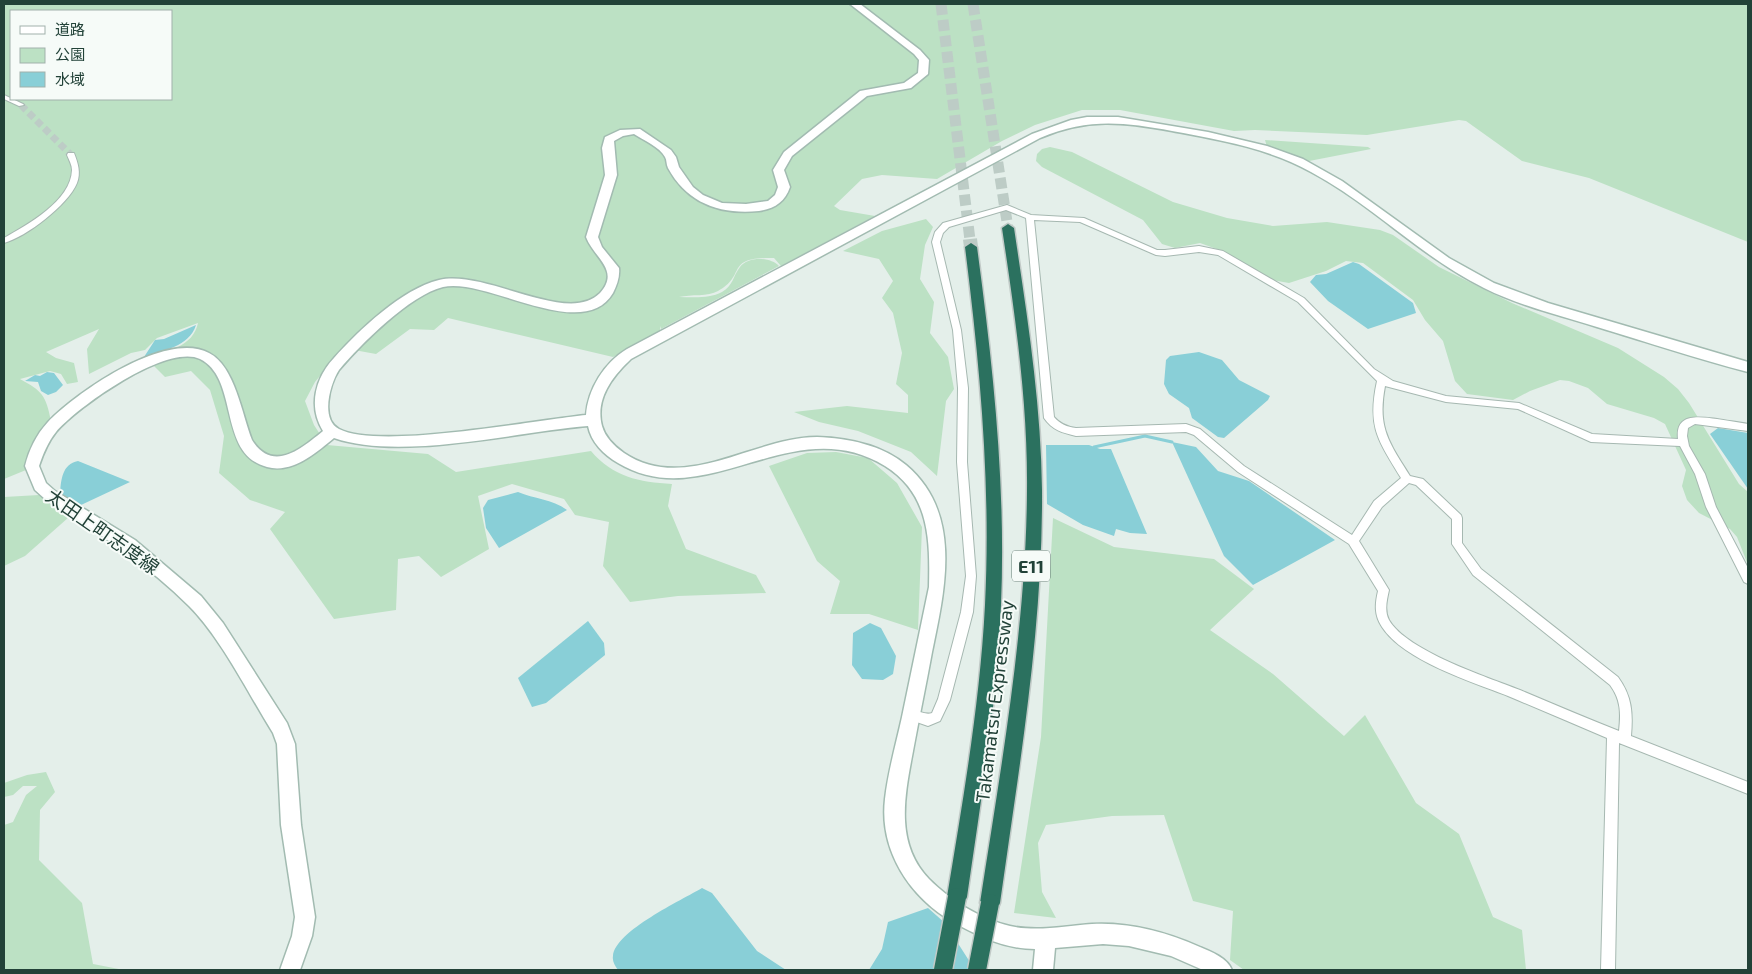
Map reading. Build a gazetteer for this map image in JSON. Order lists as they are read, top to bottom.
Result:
{
  "streets": {
    "highway": ["E11", "Takamatsu Expressway"],
    "street": ["太田上町志度線"]
  },
  "legend": ["道路", "公園", "水域"]
}
